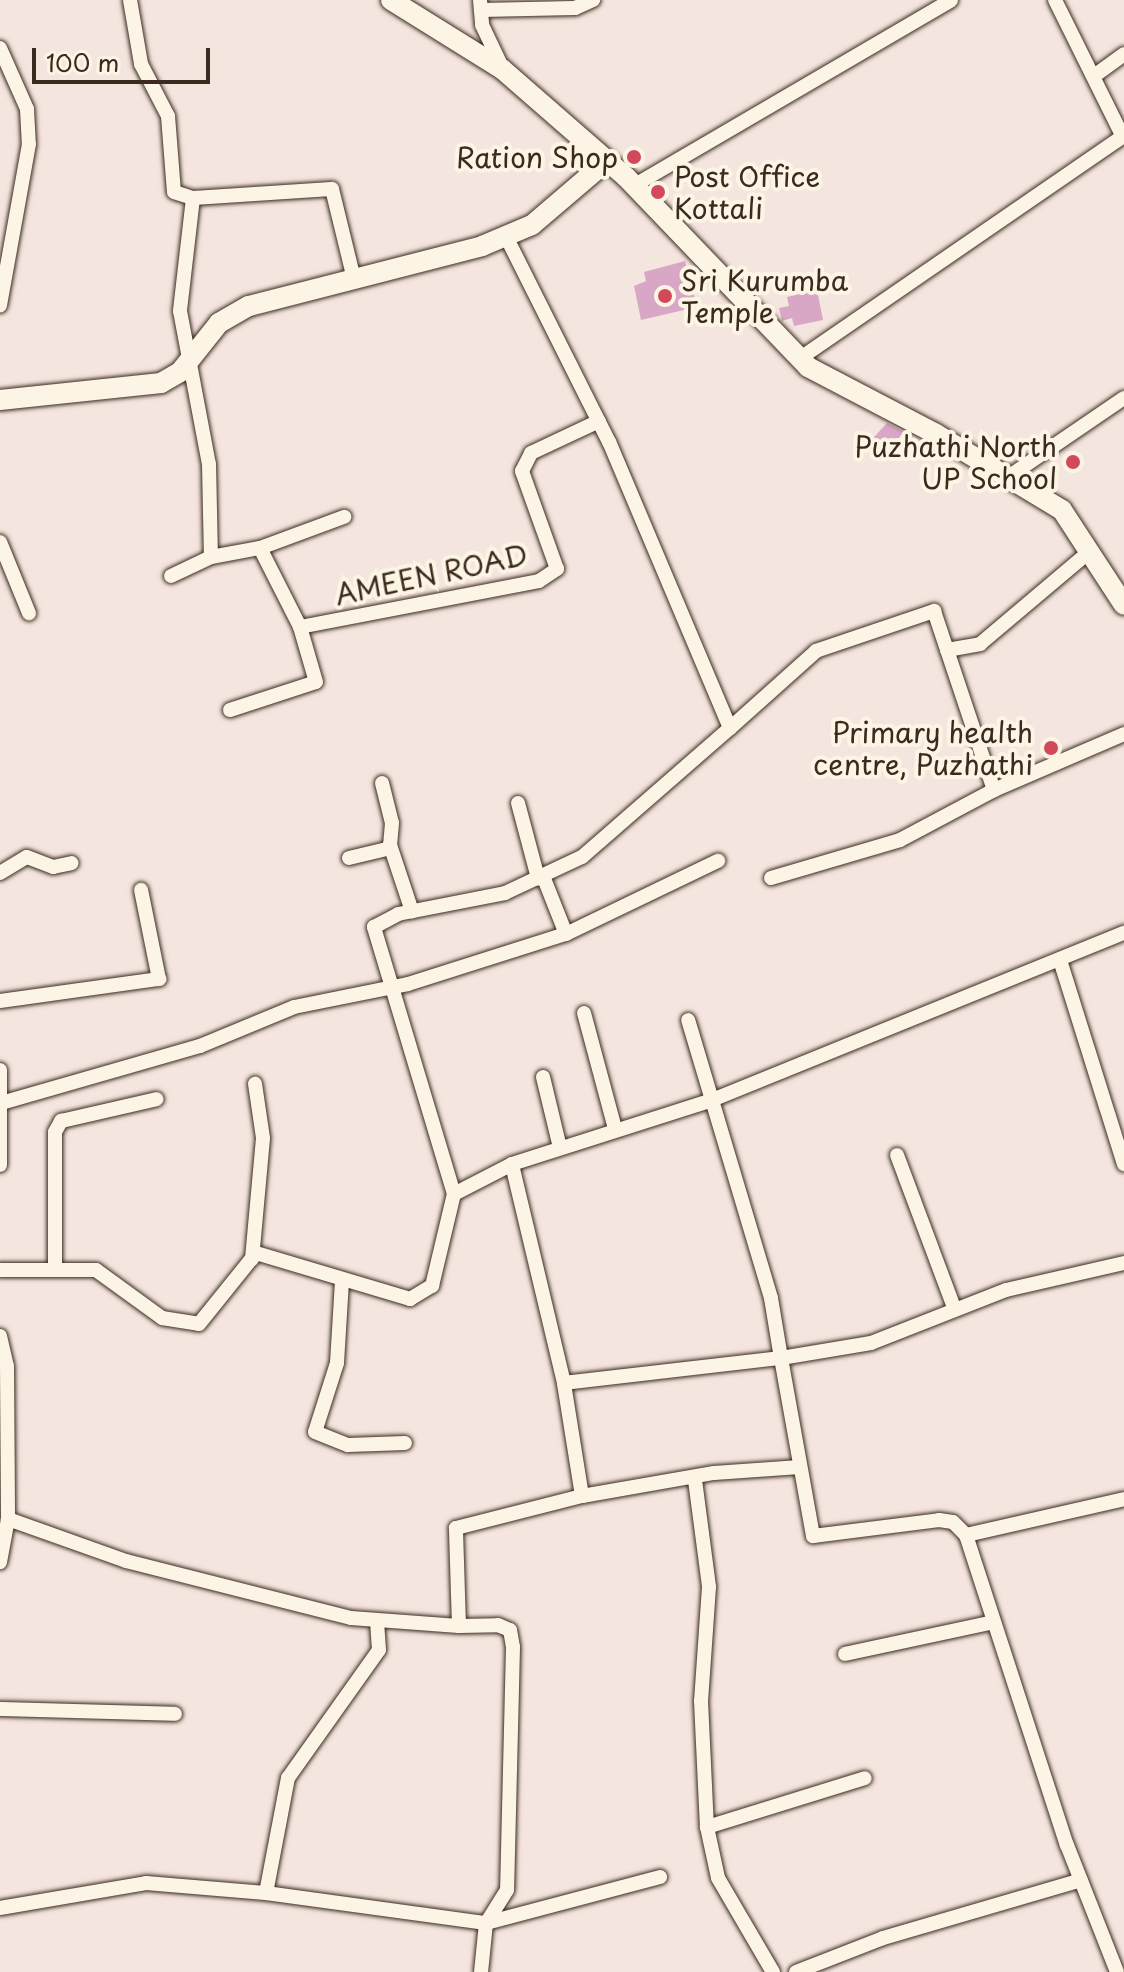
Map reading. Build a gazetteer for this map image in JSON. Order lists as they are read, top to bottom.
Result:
{
  "streets": {
    "street": ["AMEEN ROAD"]
  },
  "places": [
    "Ration Shop",
    "Post Office Kottali",
    "Sri Kurumba Temple",
    "Puzhathi North UP School",
    "Primary health centre, Puzhathi"
  ],
  "scale_bar": "100 m"
}
